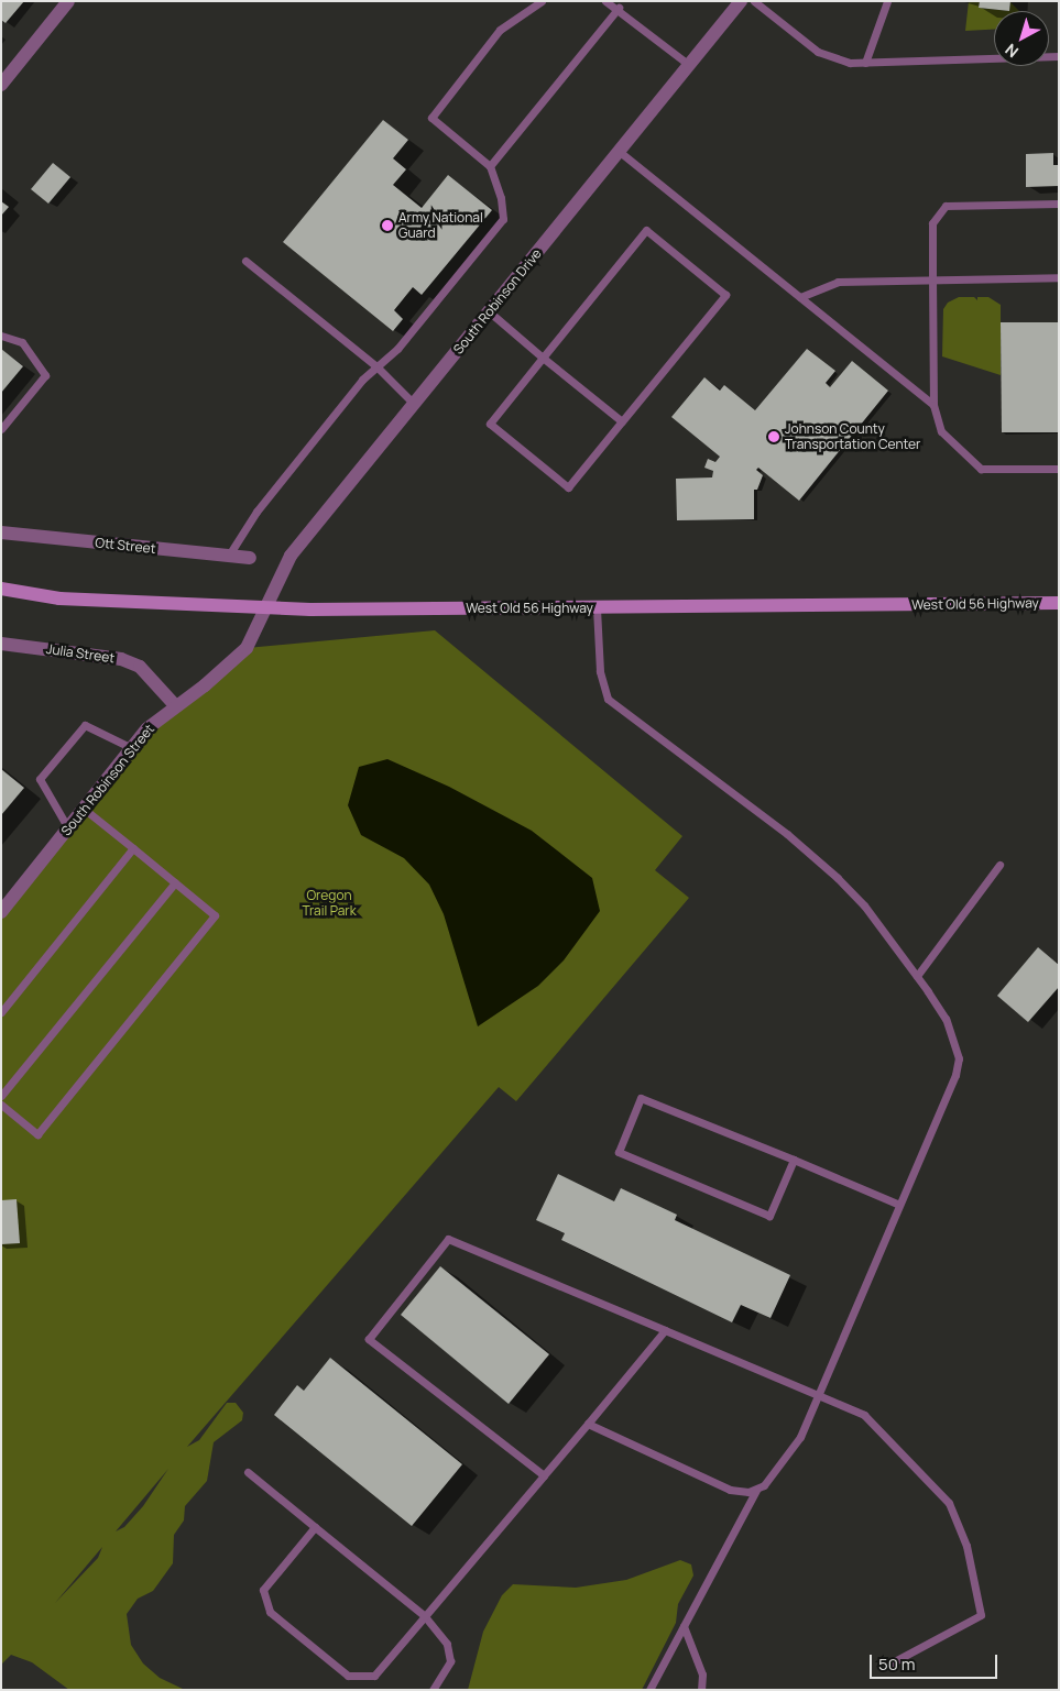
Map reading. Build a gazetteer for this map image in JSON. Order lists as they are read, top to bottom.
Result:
{
  "streets": {
    "main road": ["West Old 56 Highway"],
    "street": [
      "South Robinson Drive",
      "Ott Street",
      "Julia Street",
      "South Robinson Street"
    ]
  },
  "crossings": [
    ["South Robinson Drive", "West Old 56 Highway"],
    ["South Robinson Drive", "South Robinson Street"],
    ["West Old 56 Highway", "South Robinson Street"],
    ["Julia Street", "South Robinson Street"]
  ],
  "parks": ["Oregon Trail Park"],
  "places": ["Army National Guard", "Johnson County Transportation Center"],
  "scale_bar": "50 m",
  "north": "bottom left"
}
